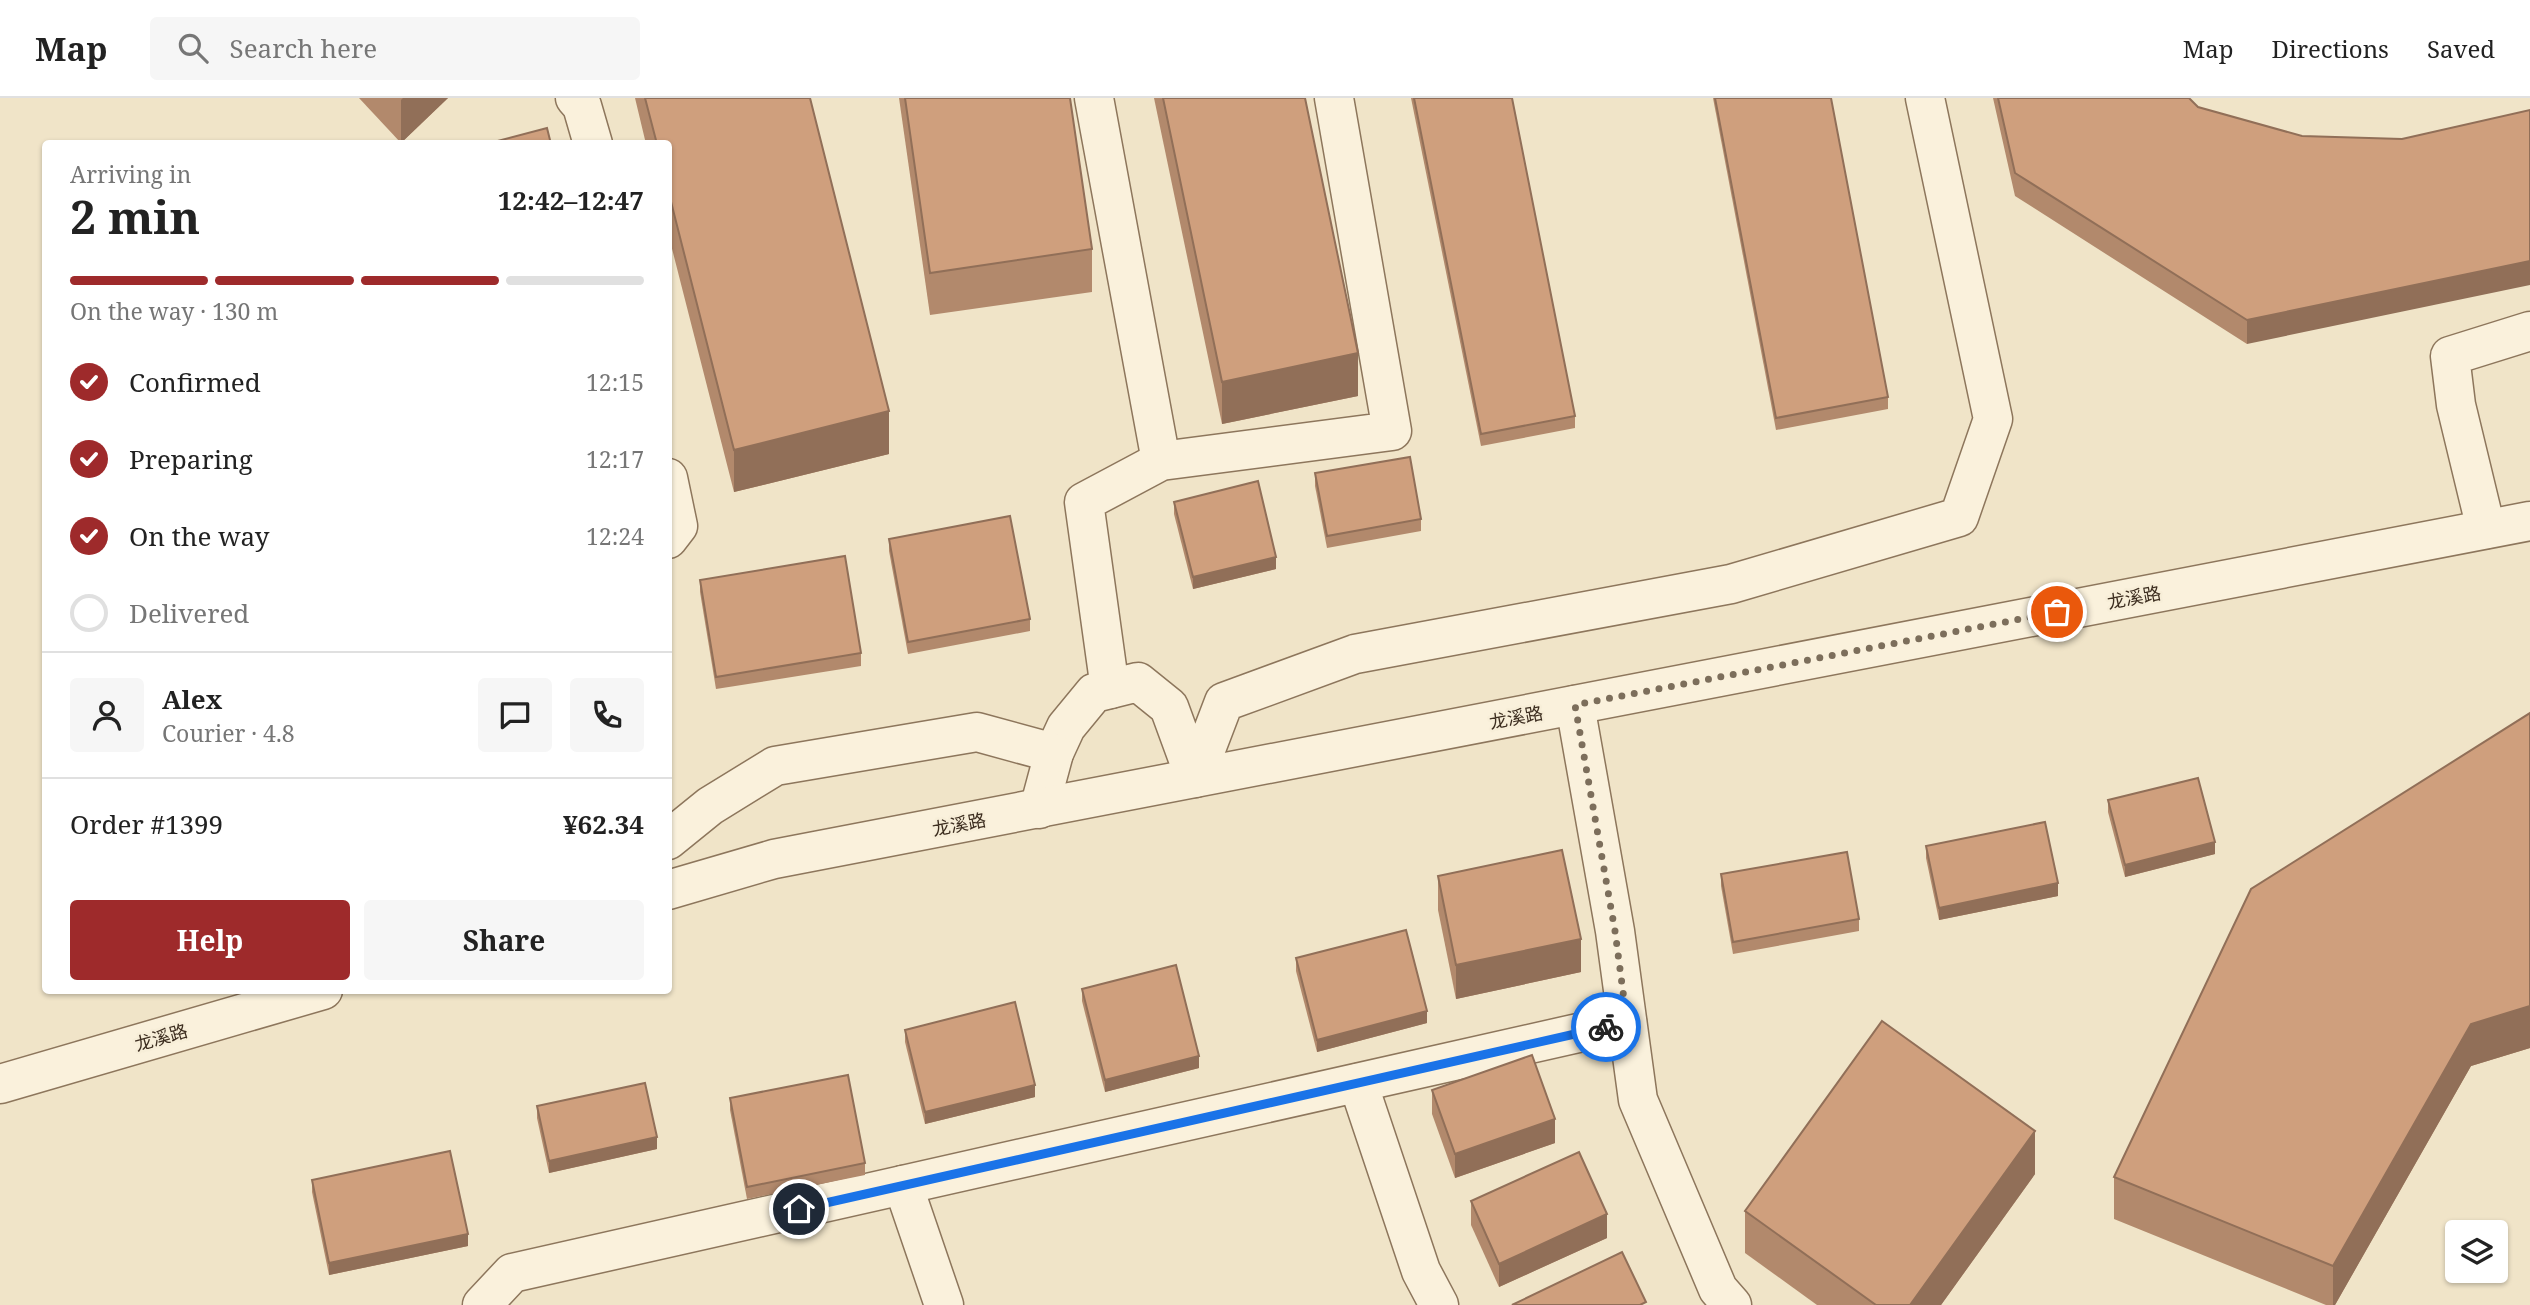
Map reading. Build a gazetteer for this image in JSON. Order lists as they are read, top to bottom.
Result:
{
  "streets": {
    "street": ["龙溪路"]
  },
  "page": {
    "header": "Map",
    "search": "Search here",
    "nav": ["Map", "Directions", "Saved"],
    "heading": ["2 min", "Arriving in", "12:42–12:47"],
    "panel": [
      "Alex",
      "Courier · 4.8",
      "Order #1399",
      "¥62.34"
    ],
    "bar": "On the way · 130 m",
    "list": [
      ["Confirmed", "12:15"],
      ["Preparing", "12:17"],
      ["On the way", "12:24"],
      "Delivered"
    ],
    "buttons": ["Help", "Share"]
  }
}
